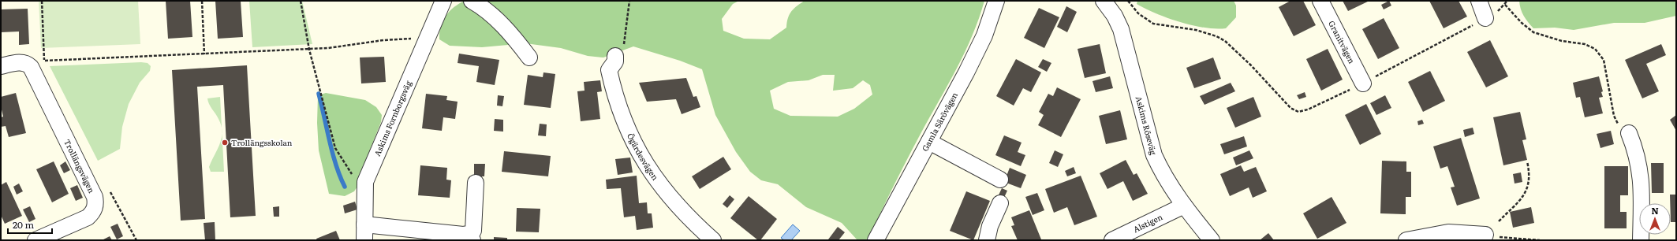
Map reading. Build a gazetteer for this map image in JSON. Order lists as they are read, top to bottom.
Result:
{
  "streets": {
    "street": [
      "Granitvägen",
      "Askims Fornborgsväg",
      "Gamla Särövägen",
      "Askims Röseväg",
      "Ögärdesvägen",
      "Trollängsvägen",
      "Alstigen"
    ]
  },
  "crossings": [
    ["Askims Röseväg", "Alstigen"]
  ],
  "places": ["Trollängsskolan"],
  "scale_bar": "20 m",
  "north": "top"
}
